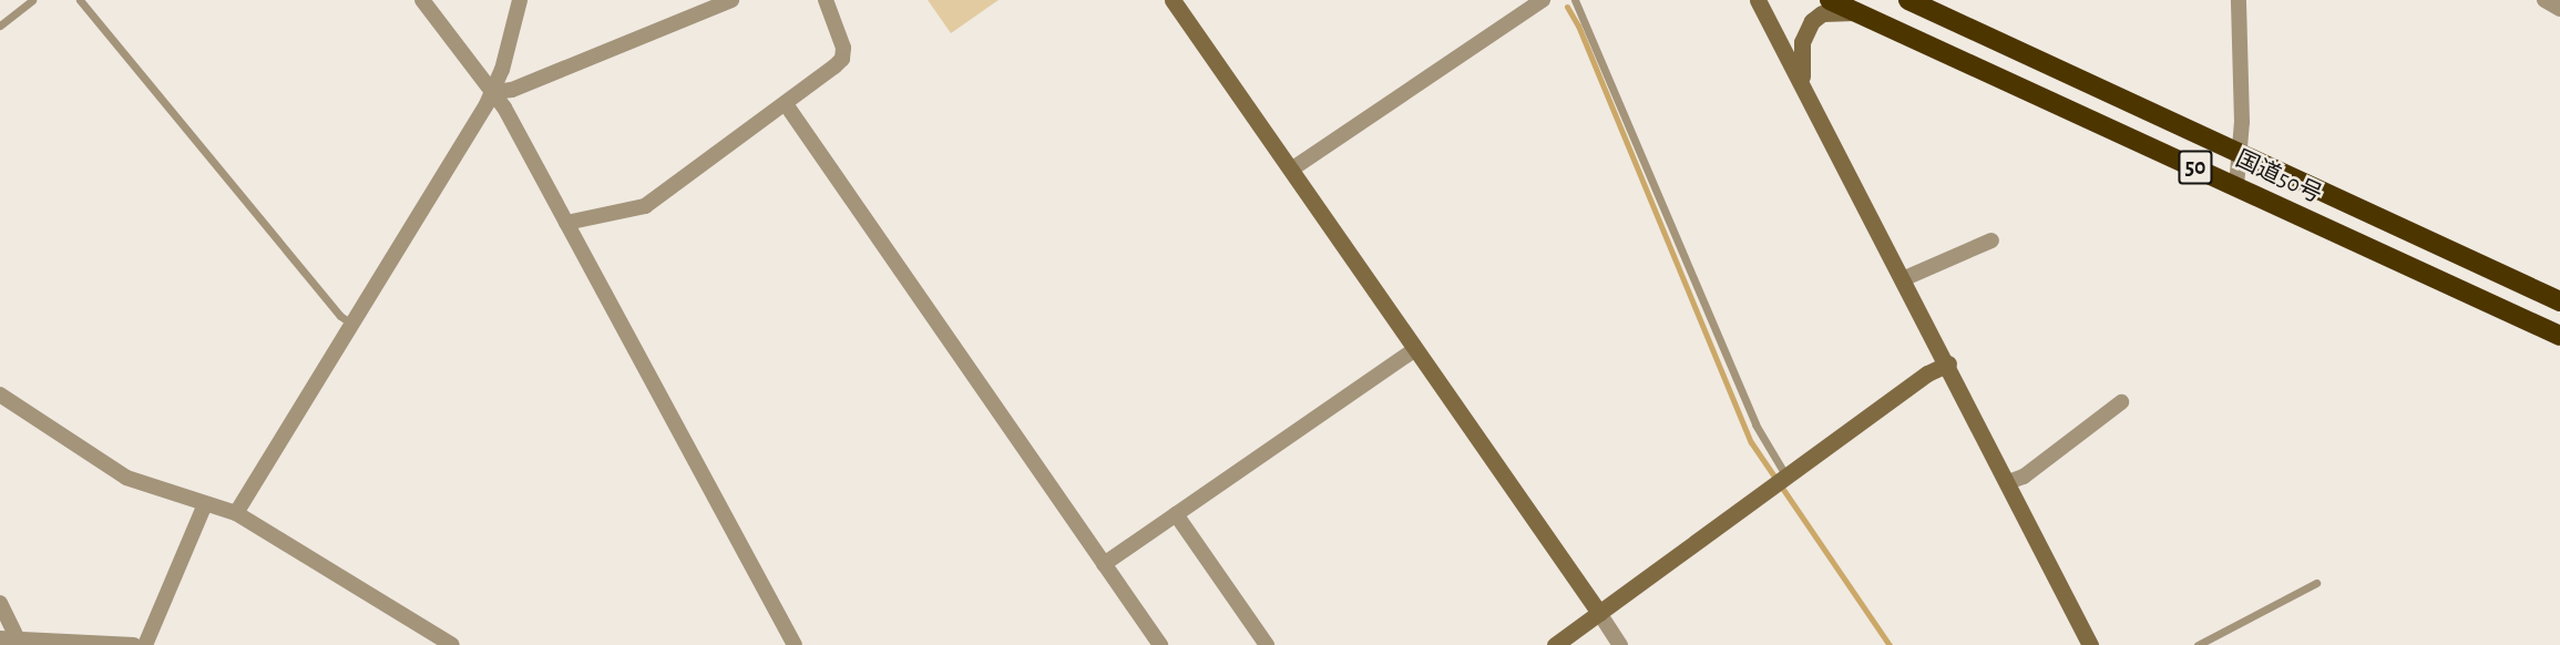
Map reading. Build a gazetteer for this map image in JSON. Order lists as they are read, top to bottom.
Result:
{
  "streets": {
    "highway": ["50", "国道50号"]
  }
}
